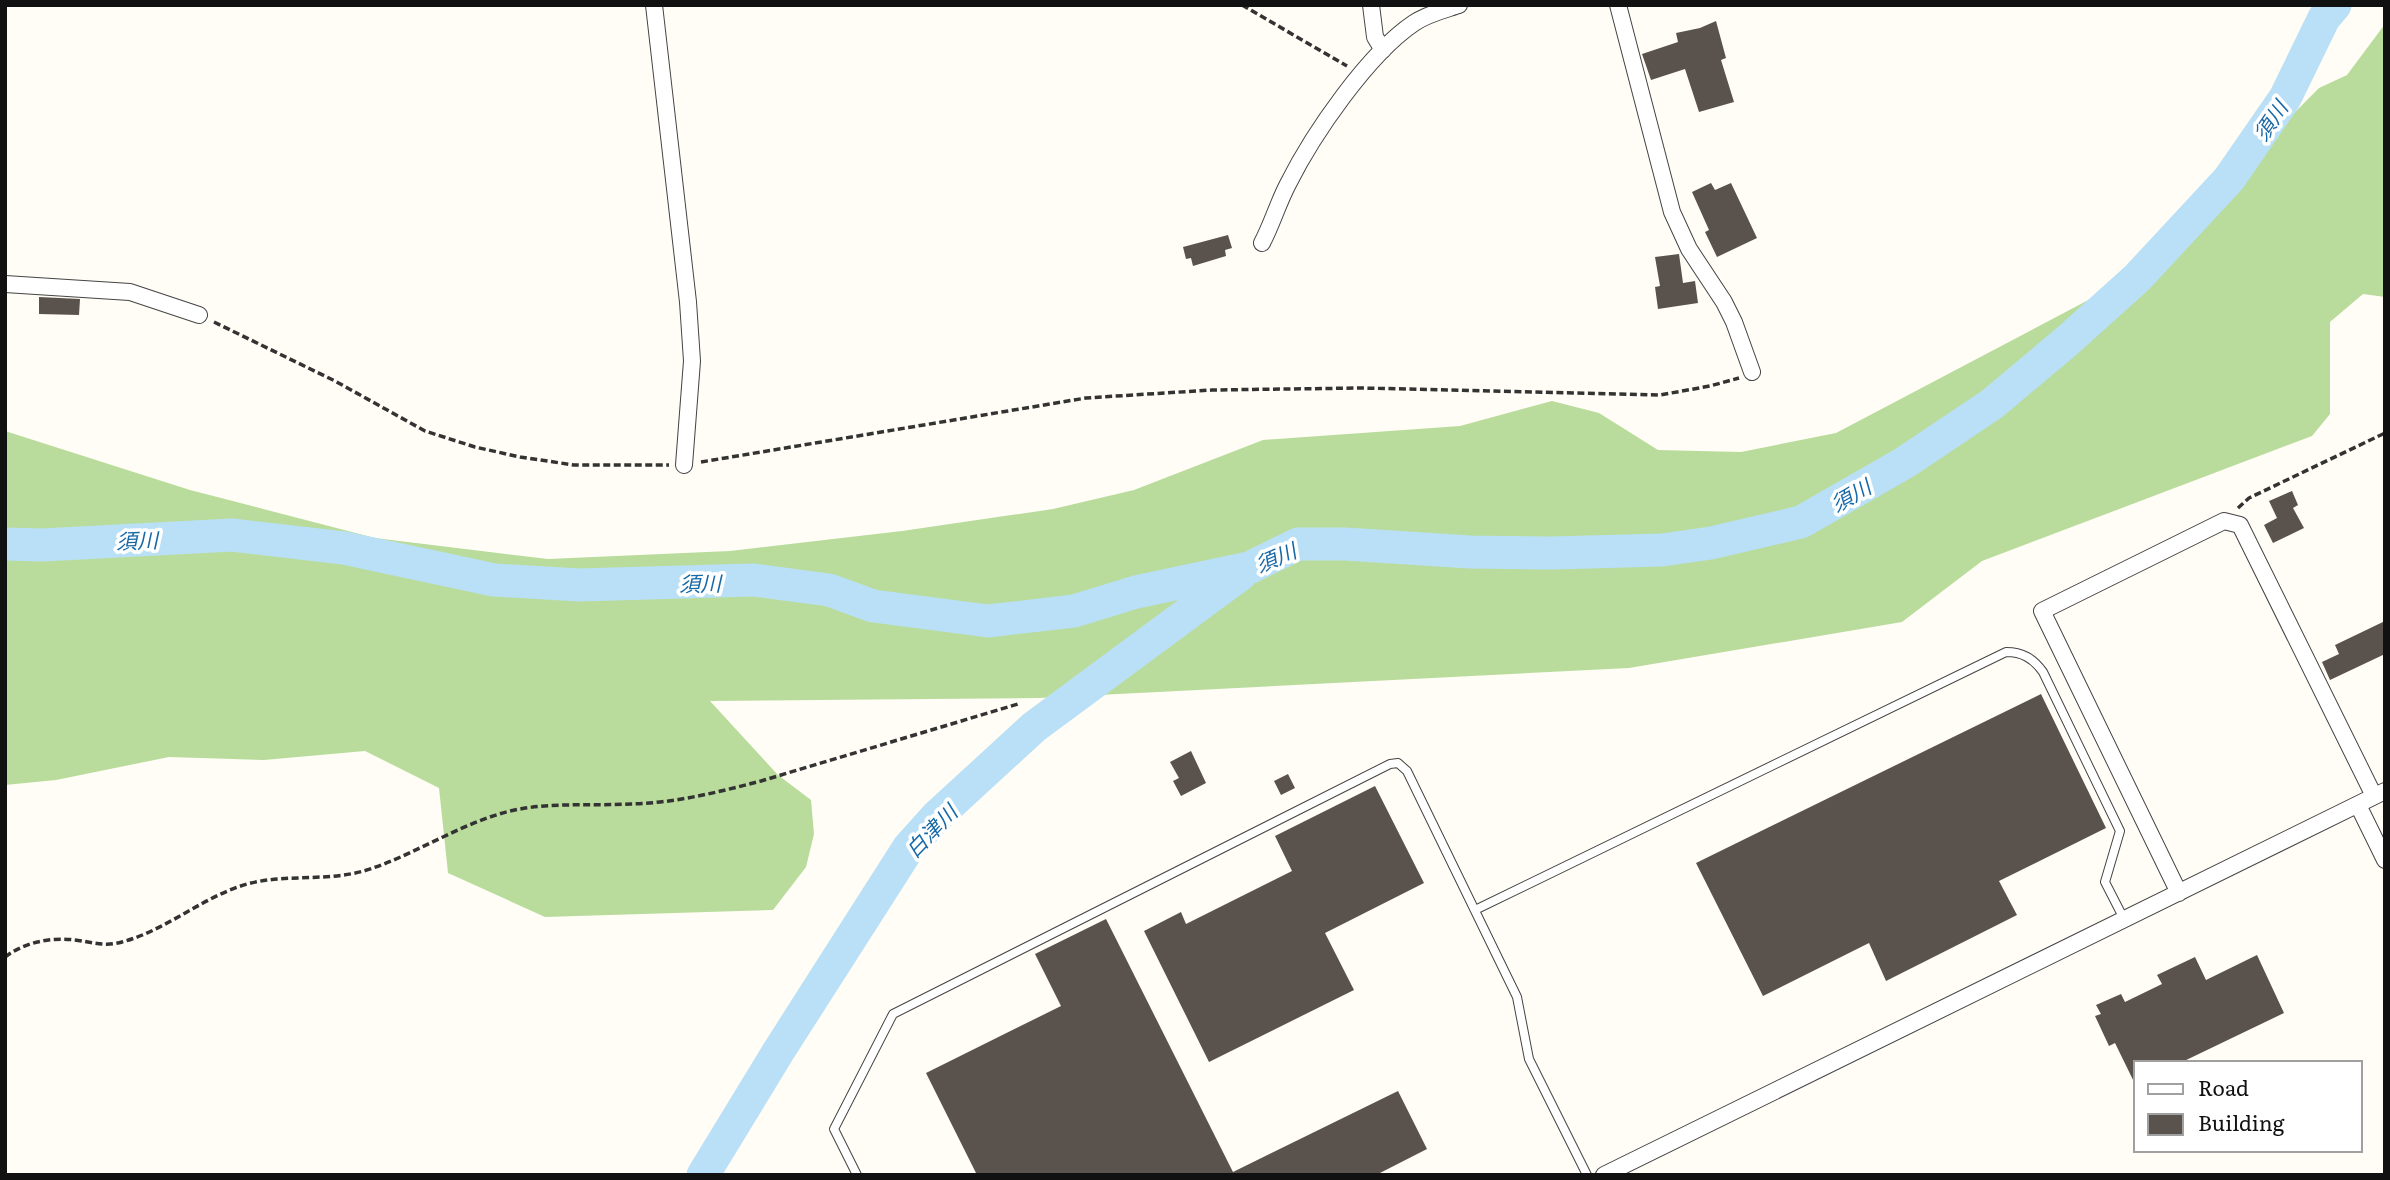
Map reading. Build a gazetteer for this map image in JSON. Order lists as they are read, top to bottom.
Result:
{
  "water": ["須川", "白津川"],
  "legend": ["Road", "Building"]
}
